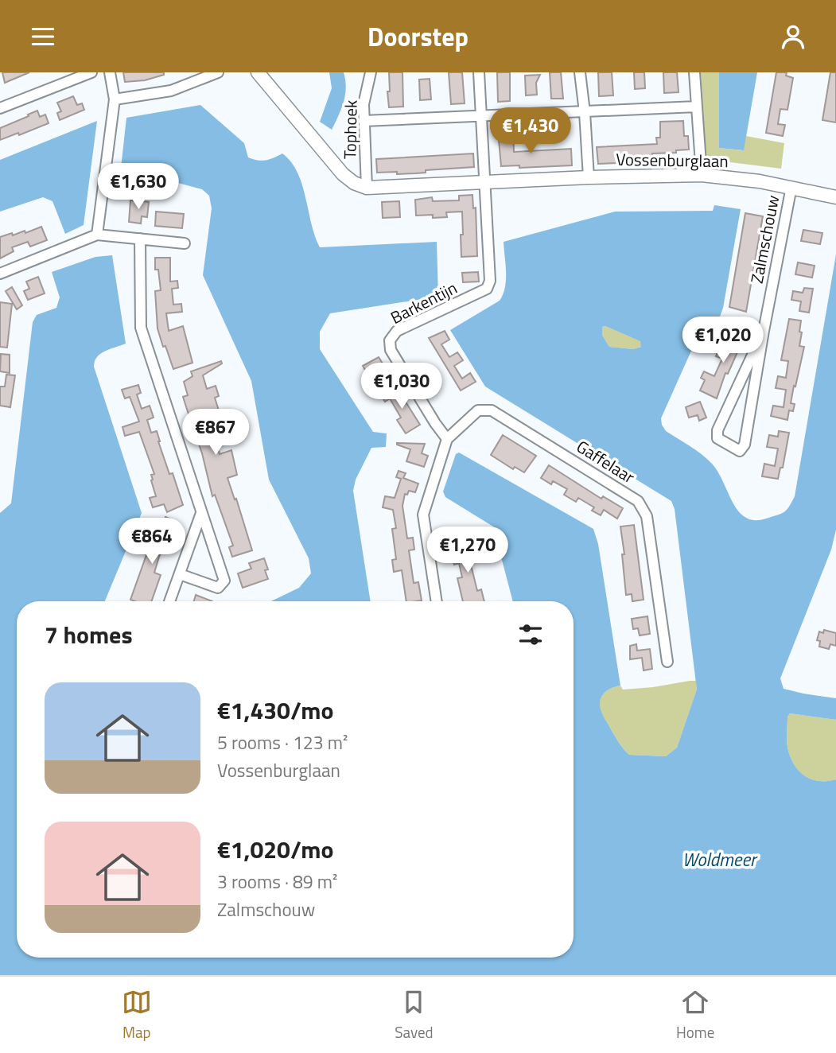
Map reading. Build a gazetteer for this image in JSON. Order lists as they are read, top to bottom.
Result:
{
  "streets": {
    "street": [
      "Tophoek",
      "Vossenburglaan",
      "Zalmschouw",
      "Barkentijn",
      "Gaffelaar"
    ]
  },
  "crossings": [
    ["Tophoek", "Vossenburglaan"],
    ["Vossenburglaan", "Zalmschouw"],
    ["Vossenburglaan", "Barkentijn"],
    ["Barkentijn", "Gaffelaar"]
  ],
  "water": ["Woldmeer"],
  "page": {
    "header": "Doorstep",
    "price": [
      "€1,430",
      "€1,630",
      "€1,020",
      "€1,030",
      "€867",
      "€864",
      "€1,270"
    ],
    "heading": "7 homes",
    "list": [
      {
        "name": "€1,430/mo",
        "note": "5 rooms · 123 m² · Vossenburglaan"
      },
      {
        "name": "€1,020/mo",
        "note": "3 rooms · 89 m² · Zalmschouw"
      }
    ],
    "tabs": ["Map", "Saved", "Home"]
  }
}
